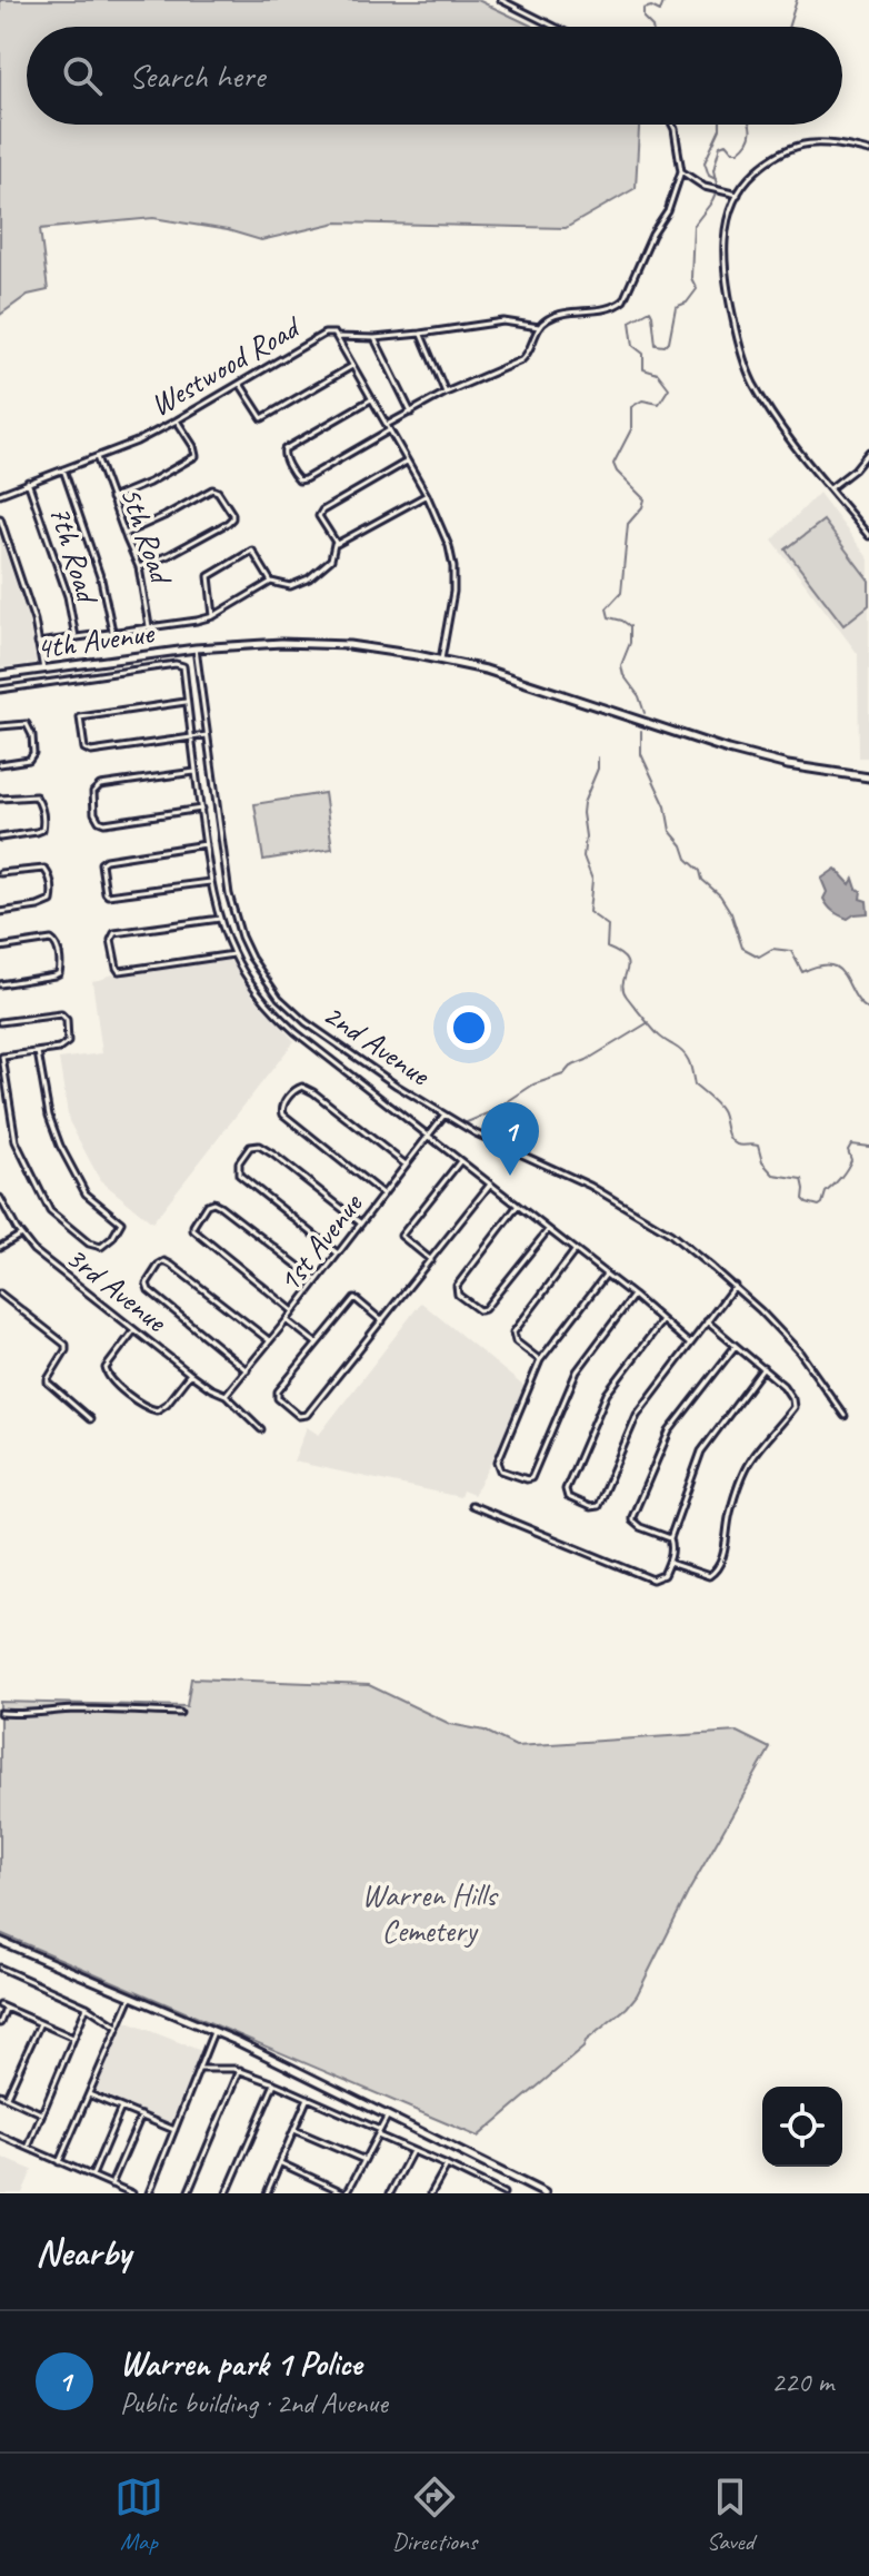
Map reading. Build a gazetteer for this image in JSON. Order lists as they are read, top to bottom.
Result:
{
  "streets": {
    "street": [
      "Westwood Road",
      "5th Road",
      "7th Road",
      "4th Avenue",
      "2nd Avenue",
      "1st Avenue",
      "3rd Avenue"
    ]
  },
  "crossings": [
    ["Westwood Road", "5th Road"],
    ["Westwood Road", "7th Road"],
    ["Westwood Road", "4th Avenue"],
    ["4th Avenue", "2nd Avenue"],
    ["2nd Avenue", "1st Avenue"],
    ["1st Avenue", "3rd Avenue"]
  ],
  "parks": ["Warren Hills Cemetery"],
  "page": {
    "search": "Search here",
    "pins": "1",
    "heading": "Nearby",
    "list": [
      {
        "mark": "1",
        "name": "Warren park 1 Police",
        "note": "Public building · 2nd Avenue",
        "value": "220 m"
      }
    ],
    "nav": ["Map", "Directions", "Saved"]
  }
}
